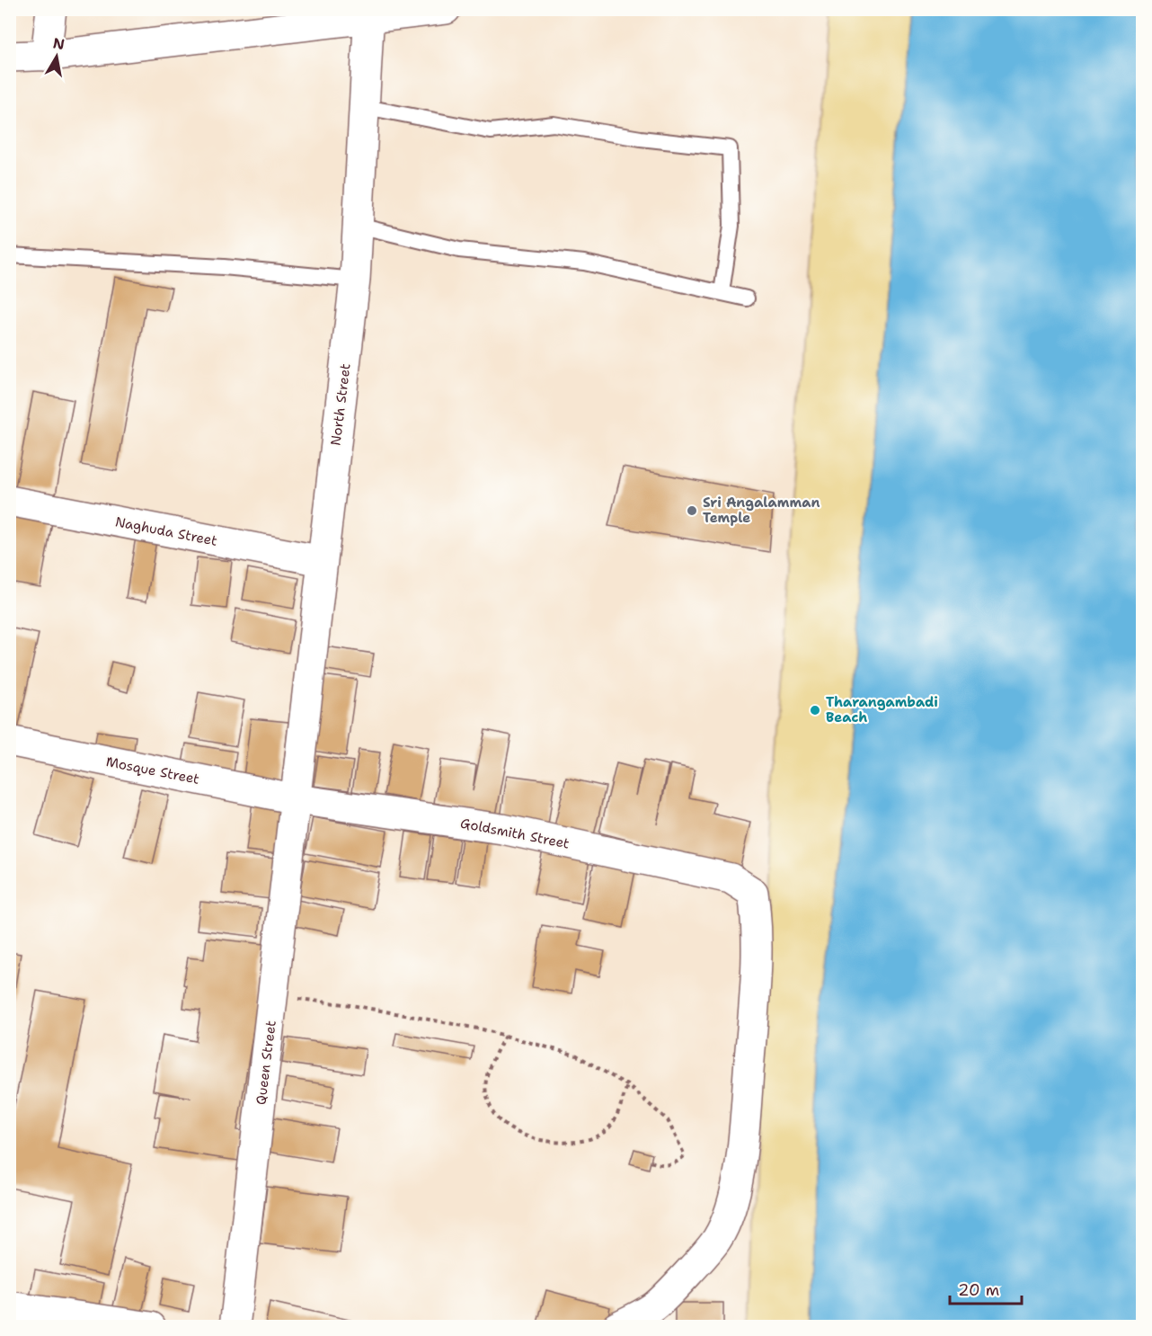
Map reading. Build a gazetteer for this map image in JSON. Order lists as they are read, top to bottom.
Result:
{
  "streets": {
    "street": [
      "North Street",
      "Naghuda Street",
      "Mosque Street",
      "Goldsmith Street",
      "Queen Street"
    ]
  },
  "crossings": [
    ["North Street", "Naghuda Street"],
    ["North Street", "Mosque Street"],
    ["North Street", "Goldsmith Street"],
    ["North Street", "Queen Street"],
    ["Mosque Street", "Goldsmith Street"],
    ["Mosque Street", "Queen Street"],
    ["Goldsmith Street", "Queen Street"]
  ],
  "places": ["Sri Angalamman Temple", "Tharangambadi Beach"],
  "scale_bar": "20 m",
  "north": "top"
}
